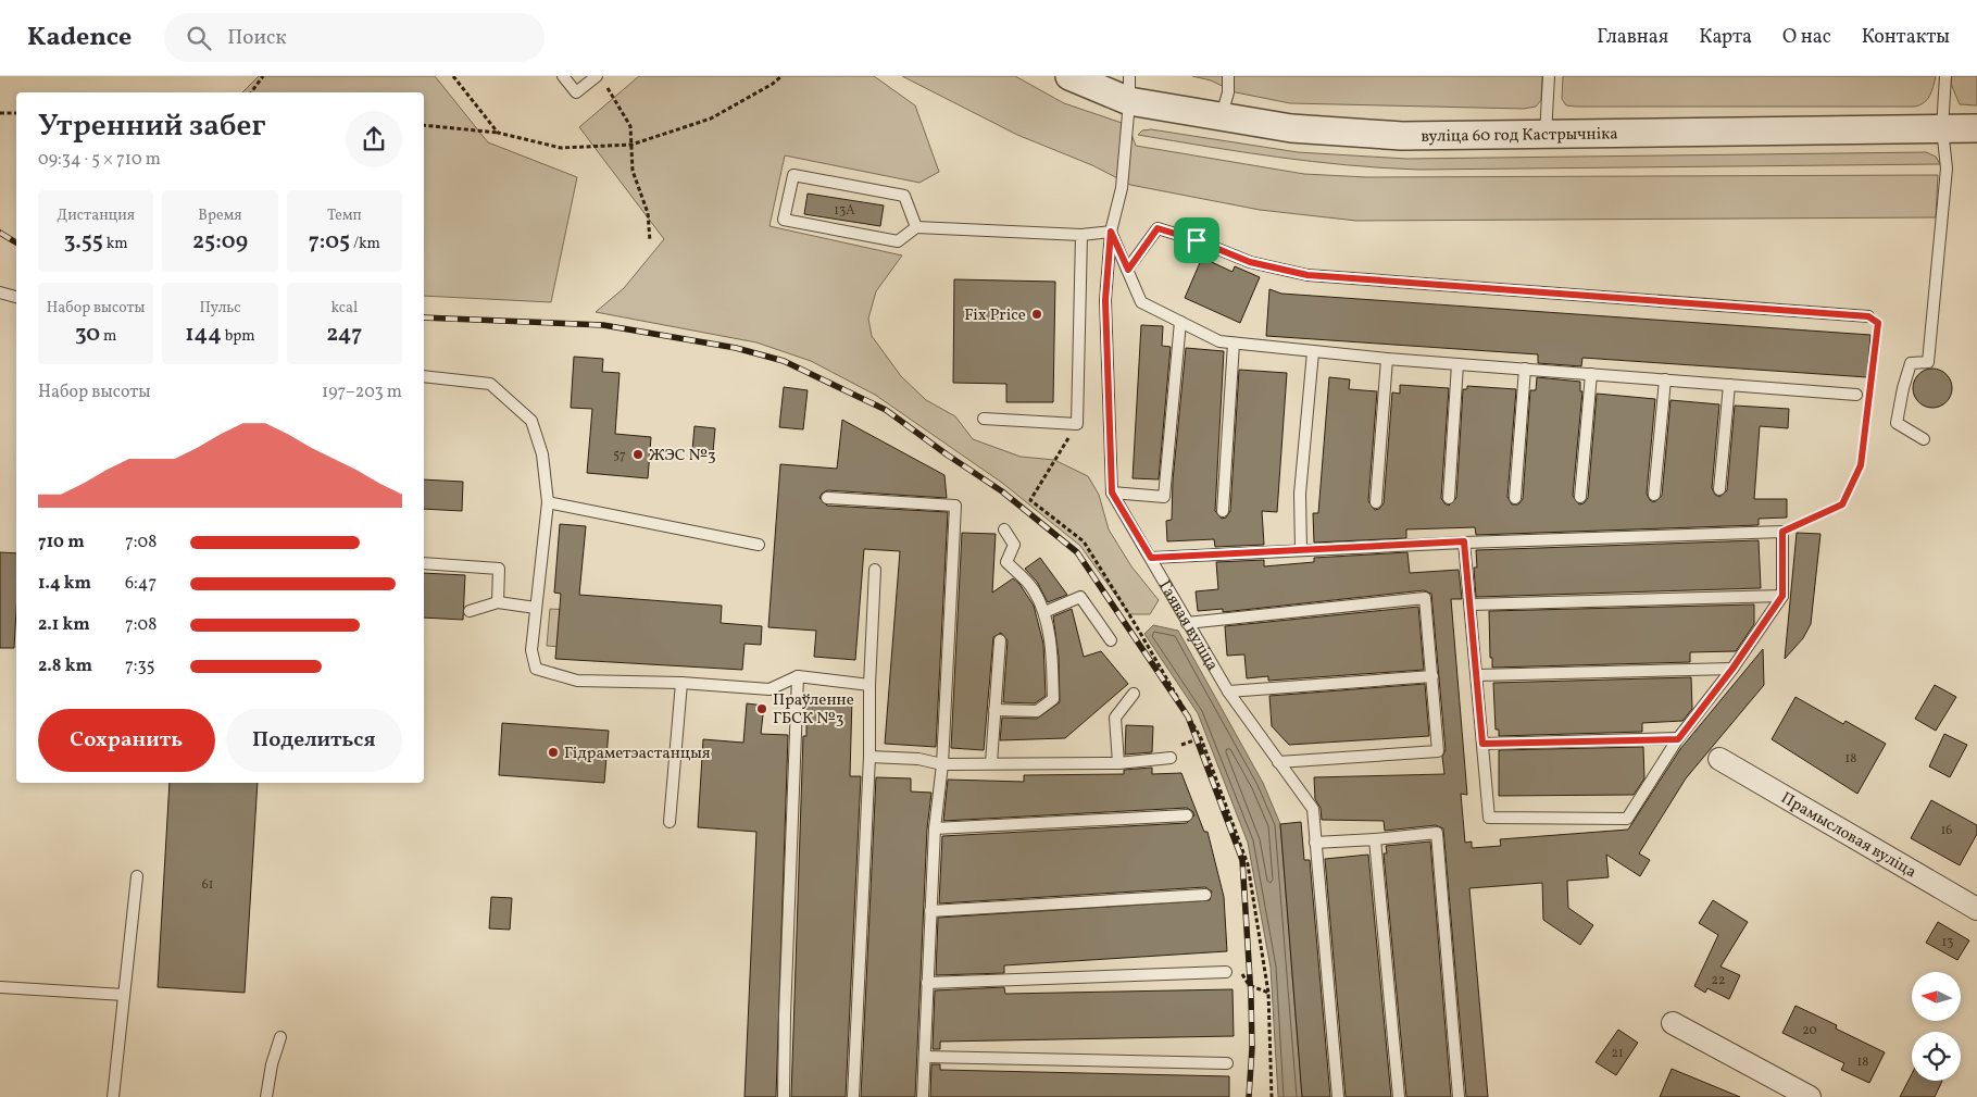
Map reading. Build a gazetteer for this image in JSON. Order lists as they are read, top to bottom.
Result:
{
  "streets": {
    "street": ["вуліца 60 год Кастрычніка", "Прамысловая вуліца"],
    "lane": ["Гаявая вуліца"]
  },
  "crossings": [
    ["вуліца 60 год Кастрычніка", "Гаявая вуліца"]
  ],
  "places": [
    "Fix Price",
    "ЖЭС №3",
    "Праўленне ГБСК №3",
    "Гідраметэастанцыя"
  ],
  "house_numbers": [
    "13А",
    "57",
    "18",
    "16",
    "61",
    "13",
    "22",
    "20",
    "21",
    "18"
  ],
  "north": "left",
  "page": {
    "header": "Kadence",
    "search": "Поиск",
    "nav": [
      "Главная",
      "Карта",
      "О нас",
      "Контакты"
    ],
    "heading": ["Утренний забег", "09:34 · 5 × 710 m"],
    "stats": [
      ["Дистанция", "3.55 km"],
      ["Время", "25:09"],
      ["Темп", "7:05 /km"],
      ["Набор высоты", "30 m"],
      ["Пульс", "144 bpm"],
      ["kcal", "247"]
    ],
    "chart": ["Набор высоты", "197–203 m"],
    "list": [
      {
        "name": "710 m",
        "note": "7:08"
      },
      {
        "name": "1.4 km",
        "note": "6:47"
      },
      {
        "name": "2.1 km",
        "note": "7:08"
      },
      {
        "name": "2.8 km",
        "note": "7:35"
      }
    ],
    "buttons": ["Сохранить", "Поделиться"]
  }
}
